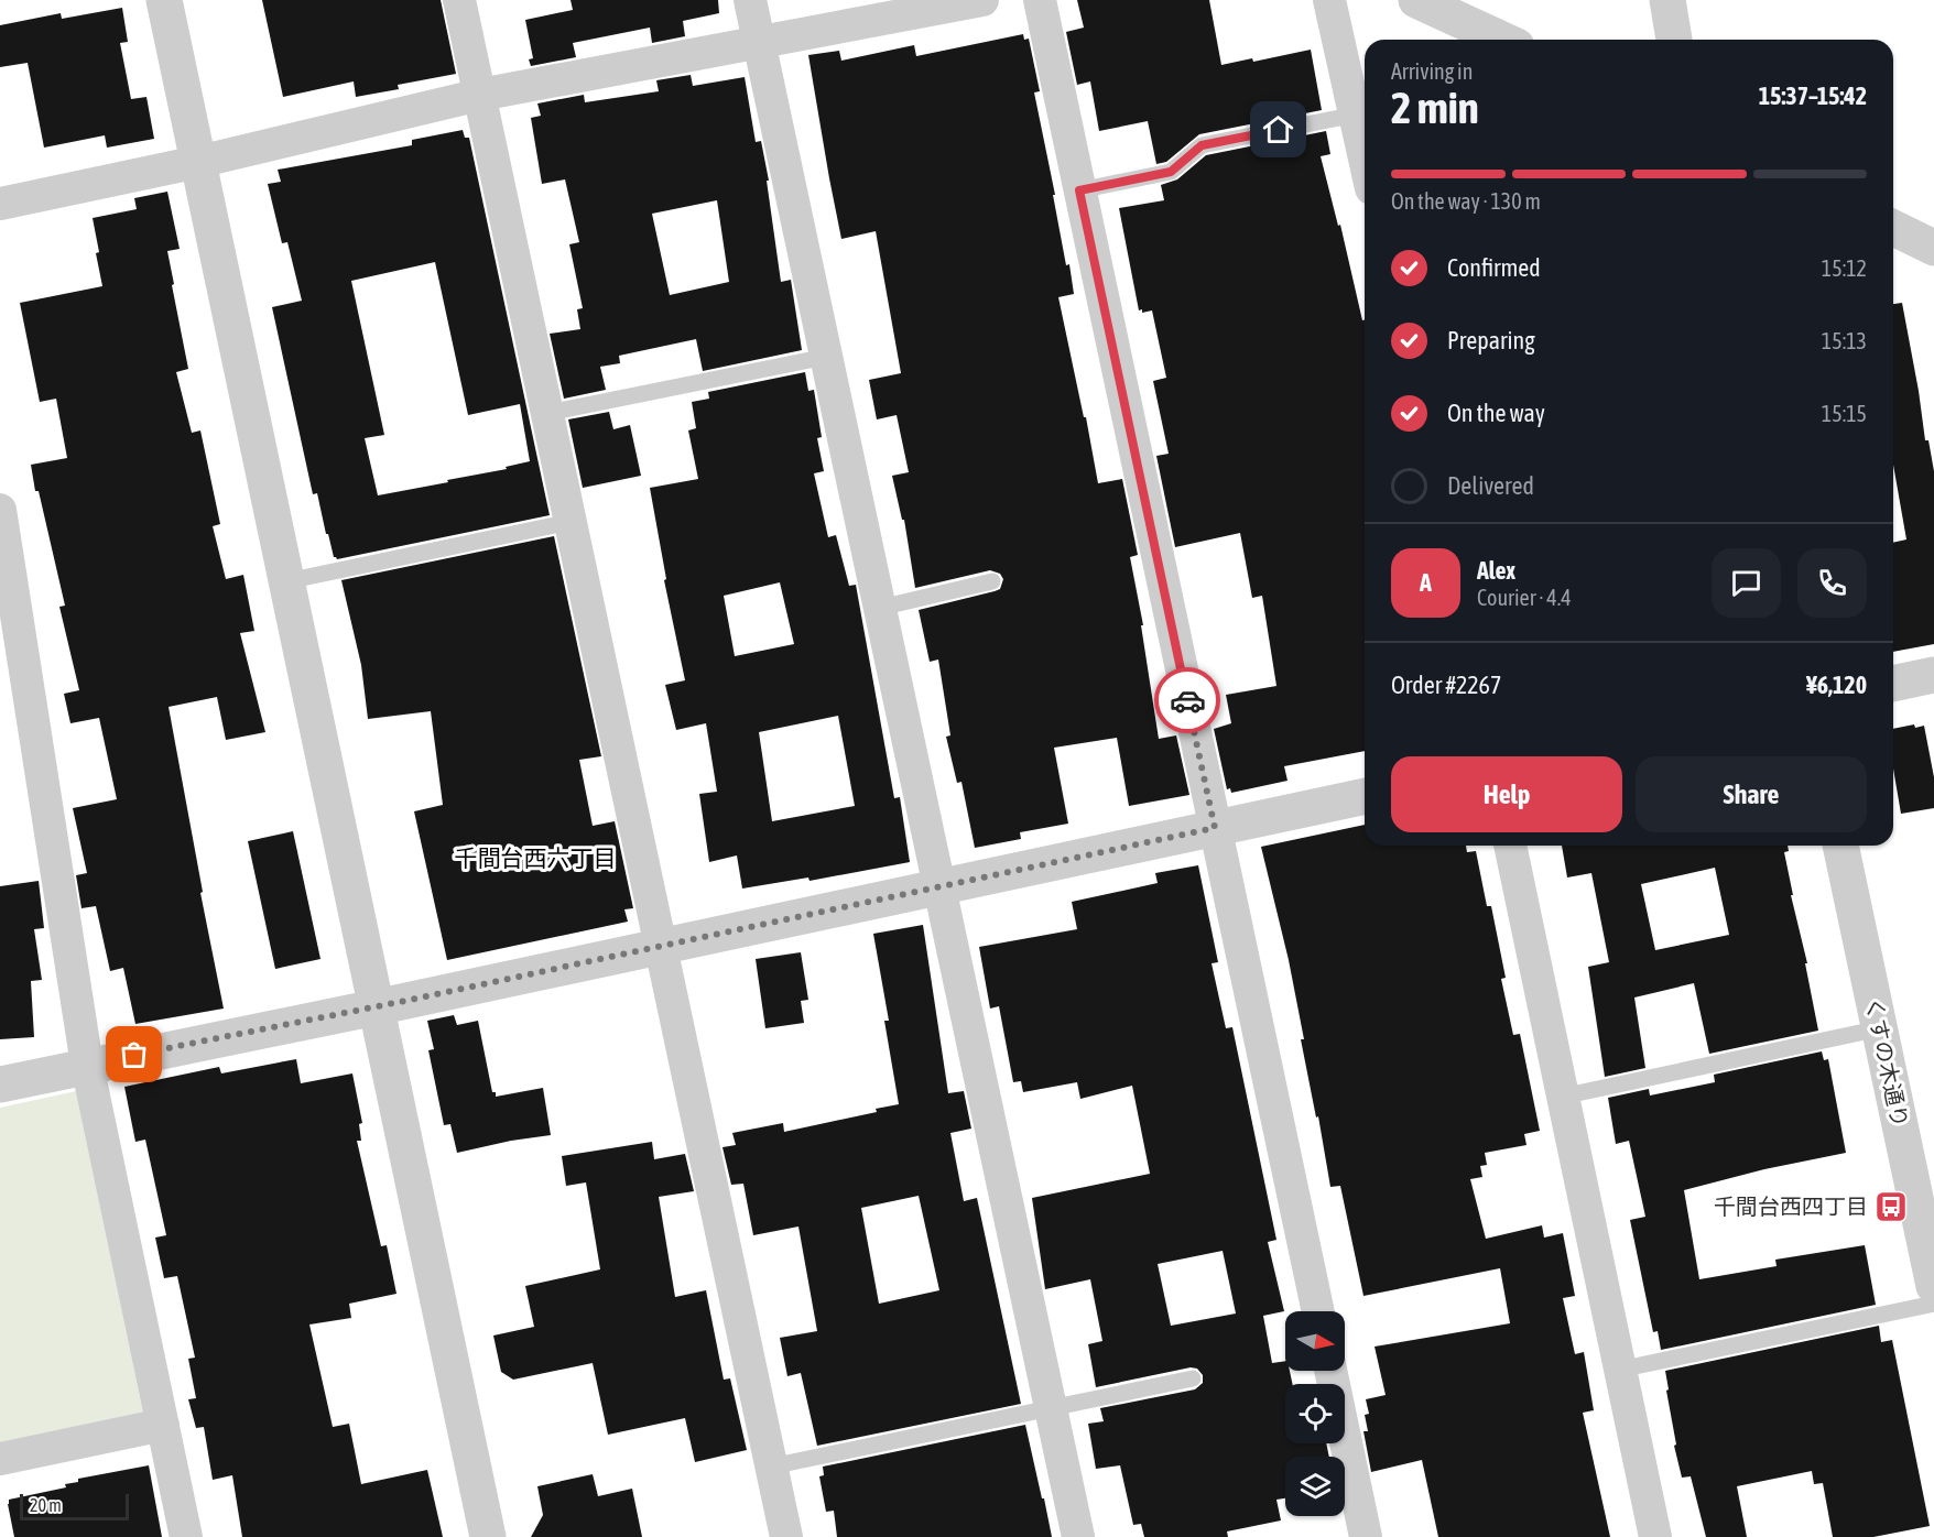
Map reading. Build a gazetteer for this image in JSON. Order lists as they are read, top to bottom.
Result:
{
  "streets": {
    "street": ["くすの木通り"]
  },
  "districts": ["千間台西六丁目"],
  "places": {
    "bus stop": ["千間台西四丁目"]
  },
  "scale_bar": "20 m",
  "north": "right",
  "page": {
    "heading": ["2 min", "Arriving in", "15:37–15:42"],
    "panel": [
      "Alex",
      "Courier · 4.4",
      "Order #2267",
      "¥6,120"
    ],
    "bar": "On the way · 130 m",
    "list": [
      ["Confirmed", "15:12"],
      ["Preparing", "15:13"],
      ["On the way", "15:15"],
      "Delivered"
    ],
    "round": "A",
    "buttons": ["Help", "Share"],
    "scale": "20 m"
  }
}
